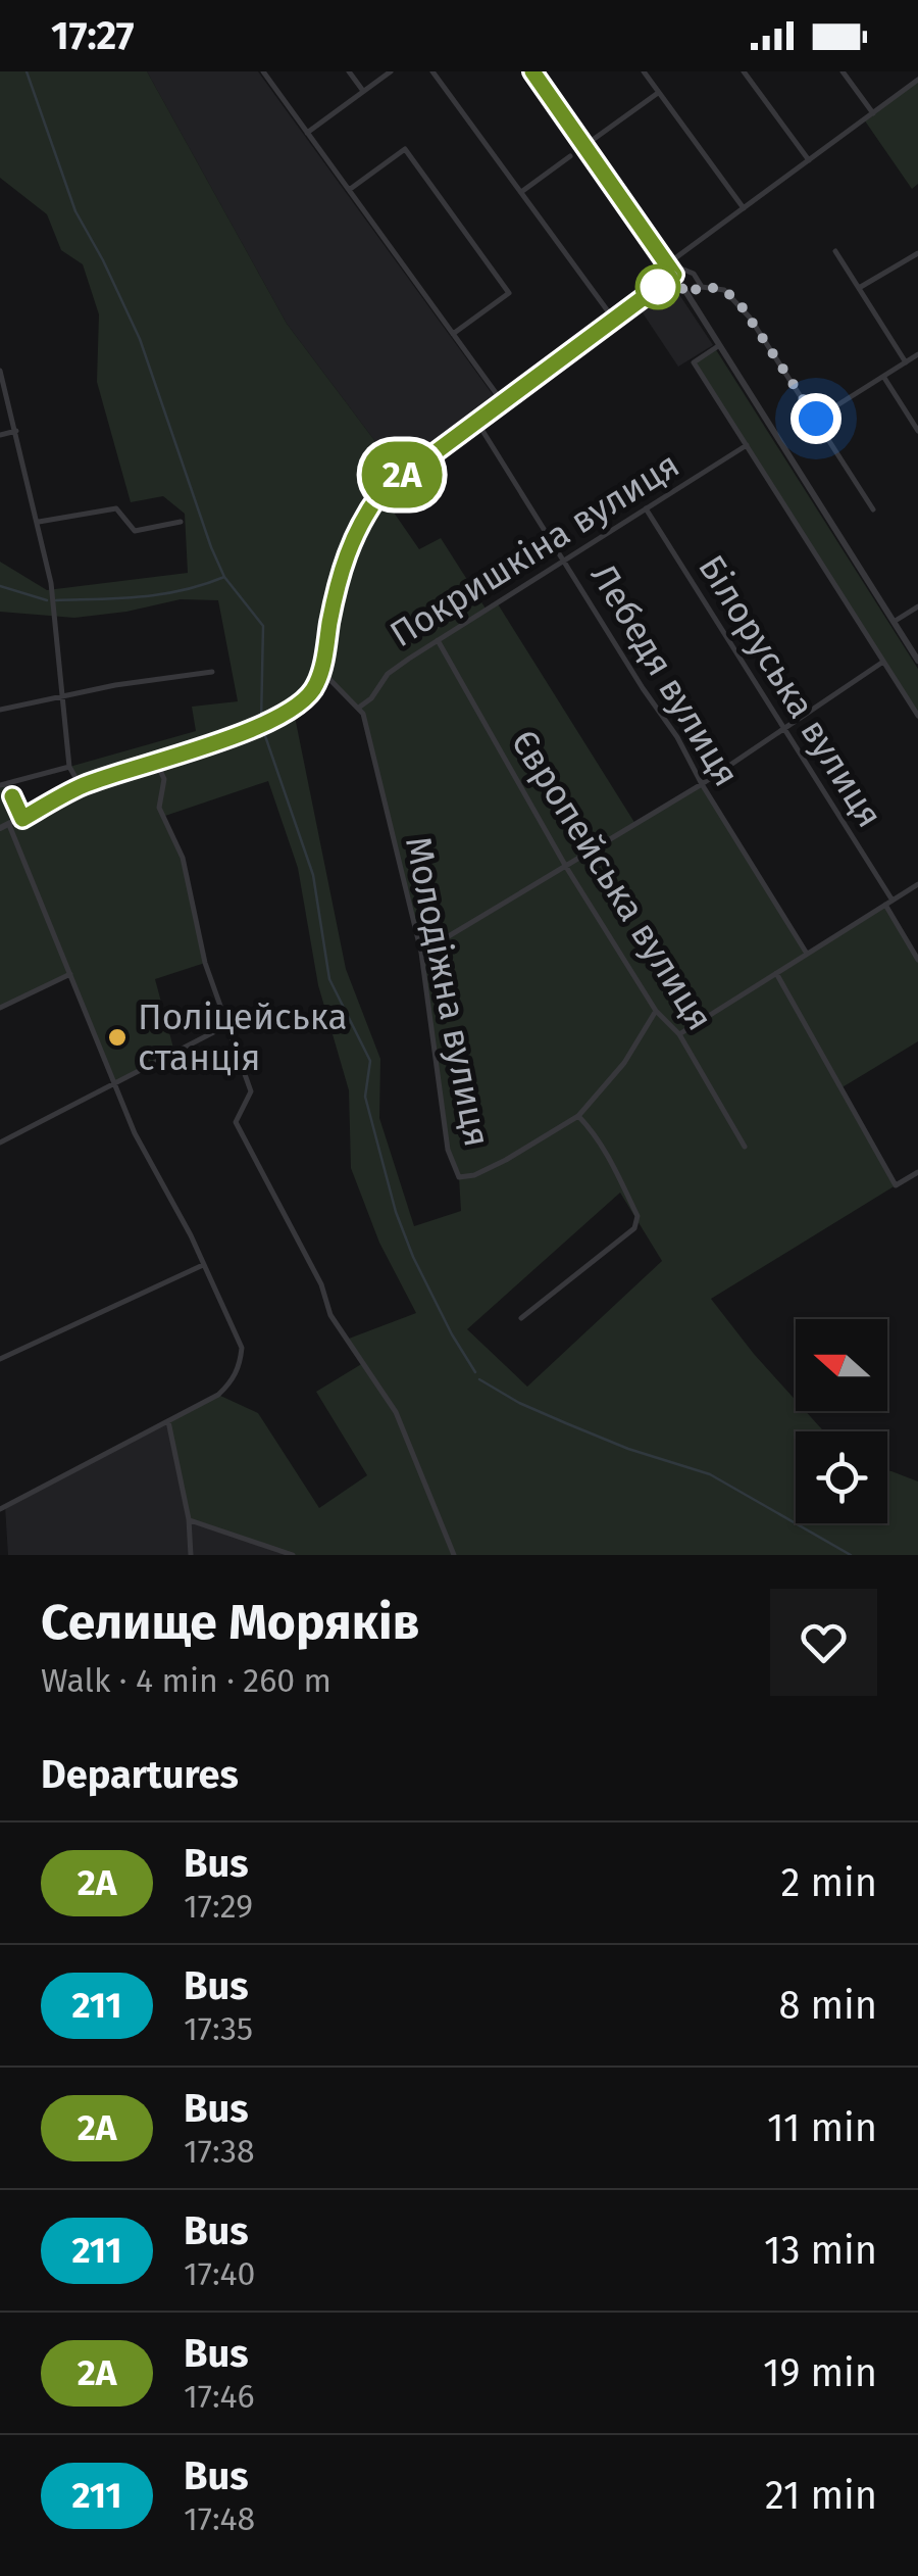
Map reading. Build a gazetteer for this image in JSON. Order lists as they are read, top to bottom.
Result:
{
  "streets": {
    "street": [
      "Покришкіна вулиця",
      "Лебедя вулиця",
      "Білоруська вулиця",
      "Європейська вулиця",
      "Молодіжна вулиця"
    ]
  },
  "crossings": [
    ["Покришкіна вулиця", "Лебедя вулиця"],
    ["Покришкіна вулиця", "Білоруська вулиця"],
    ["Покришкіна вулиця", "Європейська вулиця"],
    ["Покришкіна вулиця", "Молодіжна вулиця"]
  ],
  "places": ["Поліцейська станція"],
  "lines": ["bus line 2А"],
  "north": "left",
  "page": {
    "status": "17:27",
    "on_map": "2А",
    "heading": [
      ["Селище Моряків", "Walk · 4 min · 260 m"],
      "Departures"
    ],
    "list": [
      {
        "mark": "2А",
        "name": "Bus",
        "note": "17:29",
        "value": "2 min"
      },
      {
        "mark": "211",
        "name": "Bus",
        "note": "17:35",
        "value": "8 min"
      },
      {
        "mark": "2А",
        "name": "Bus",
        "note": "17:38",
        "value": "11 min"
      },
      {
        "mark": "211",
        "name": "Bus",
        "note": "17:40",
        "value": "13 min"
      },
      {
        "mark": "2А",
        "name": "Bus",
        "note": "17:46",
        "value": "19 min"
      },
      {
        "mark": "211",
        "name": "Bus",
        "note": "17:48",
        "value": "21 min"
      }
    ]
  }
}
